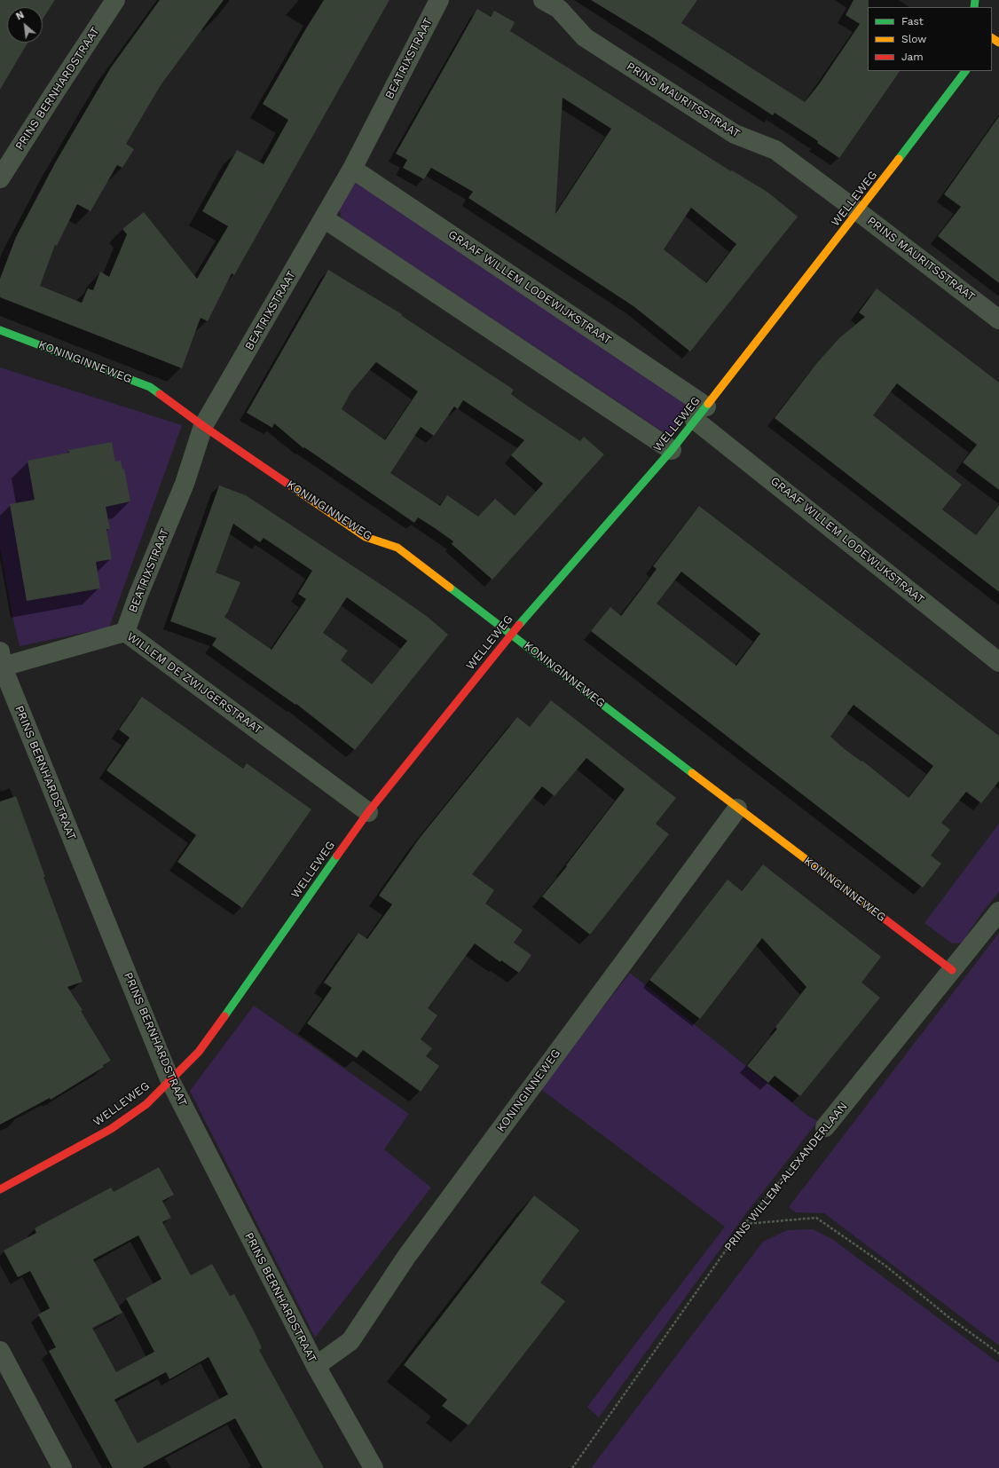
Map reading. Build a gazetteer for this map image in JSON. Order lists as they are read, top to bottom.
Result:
{
  "streets": {
    "main road": ["WELLEWEG", "KONINGINNEWEG"],
    "street": [
      "BEATRIXSTRAAT",
      "PRINS BERNHARDSTRAAT",
      "PRINS MAURITSSTRAAT",
      "GRAAF WILLEM LODEWIJKSTRAAT",
      "WILLEM DE ZWIJGERSTRAAT",
      "PRINS WILLEM-ALEXANDERLAAN"
    ]
  },
  "crossings": [
    ["BEATRIXSTRAAT", "GRAAF WILLEM LODEWIJKSTRAAT"],
    ["BEATRIXSTRAAT", "KONINGINNEWEG"],
    ["BEATRIXSTRAAT", "WILLEM DE ZWIJGERSTRAAT"],
    ["PRINS BERNHARDSTRAAT", "WELLEWEG"],
    ["PRINS BERNHARDSTRAAT", "KONINGINNEWEG"],
    ["PRINS BERNHARDSTRAAT", "WILLEM DE ZWIJGERSTRAAT"],
    ["PRINS MAURITSSTRAAT", "WELLEWEG"],
    ["WELLEWEG", "GRAAF WILLEM LODEWIJKSTRAAT"],
    ["WELLEWEG", "KONINGINNEWEG"],
    ["WELLEWEG", "WILLEM DE ZWIJGERSTRAAT"],
    ["KONINGINNEWEG", "PRINS WILLEM-ALEXANDERLAAN"]
  ],
  "legend": ["Fast", "Slow", "Jam"],
  "north": "top left"
}
